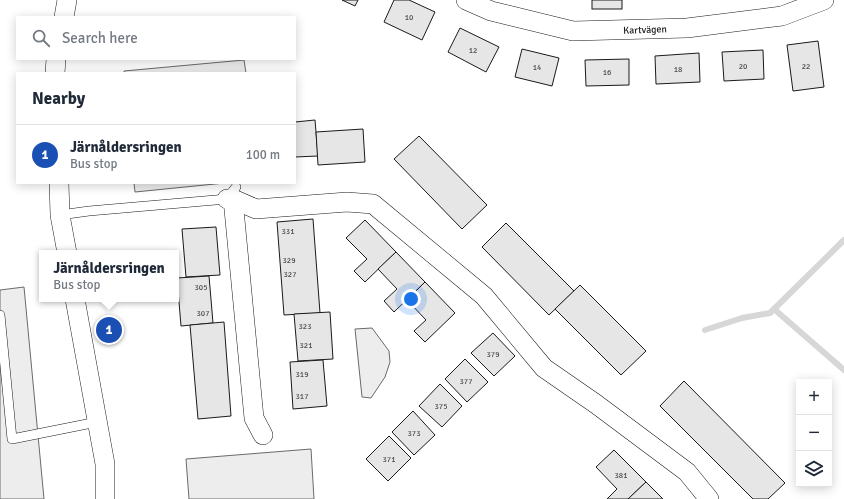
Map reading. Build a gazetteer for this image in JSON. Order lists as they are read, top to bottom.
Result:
{
  "streets": {
    "street": ["Kartvägen"]
  },
  "house_numbers": [
    "10",
    "12",
    "20",
    "22",
    "14",
    "18",
    "16",
    "331",
    "329",
    "327",
    "305",
    "307",
    "323",
    "321",
    "379",
    "319",
    "377",
    "317",
    "375",
    "373",
    "371",
    "381"
  ],
  "page": {
    "search": "Search here",
    "heading": "Nearby",
    "list": [
      {
        "mark": "1",
        "name": "Järnåldersringen",
        "note": "Bus stop",
        "value": "100 m"
      }
    ],
    "popup": ["Järnåldersringen", "Bus stop"],
    "pins": "1",
    "map_buttons": ["+", "−"]
  }
}
